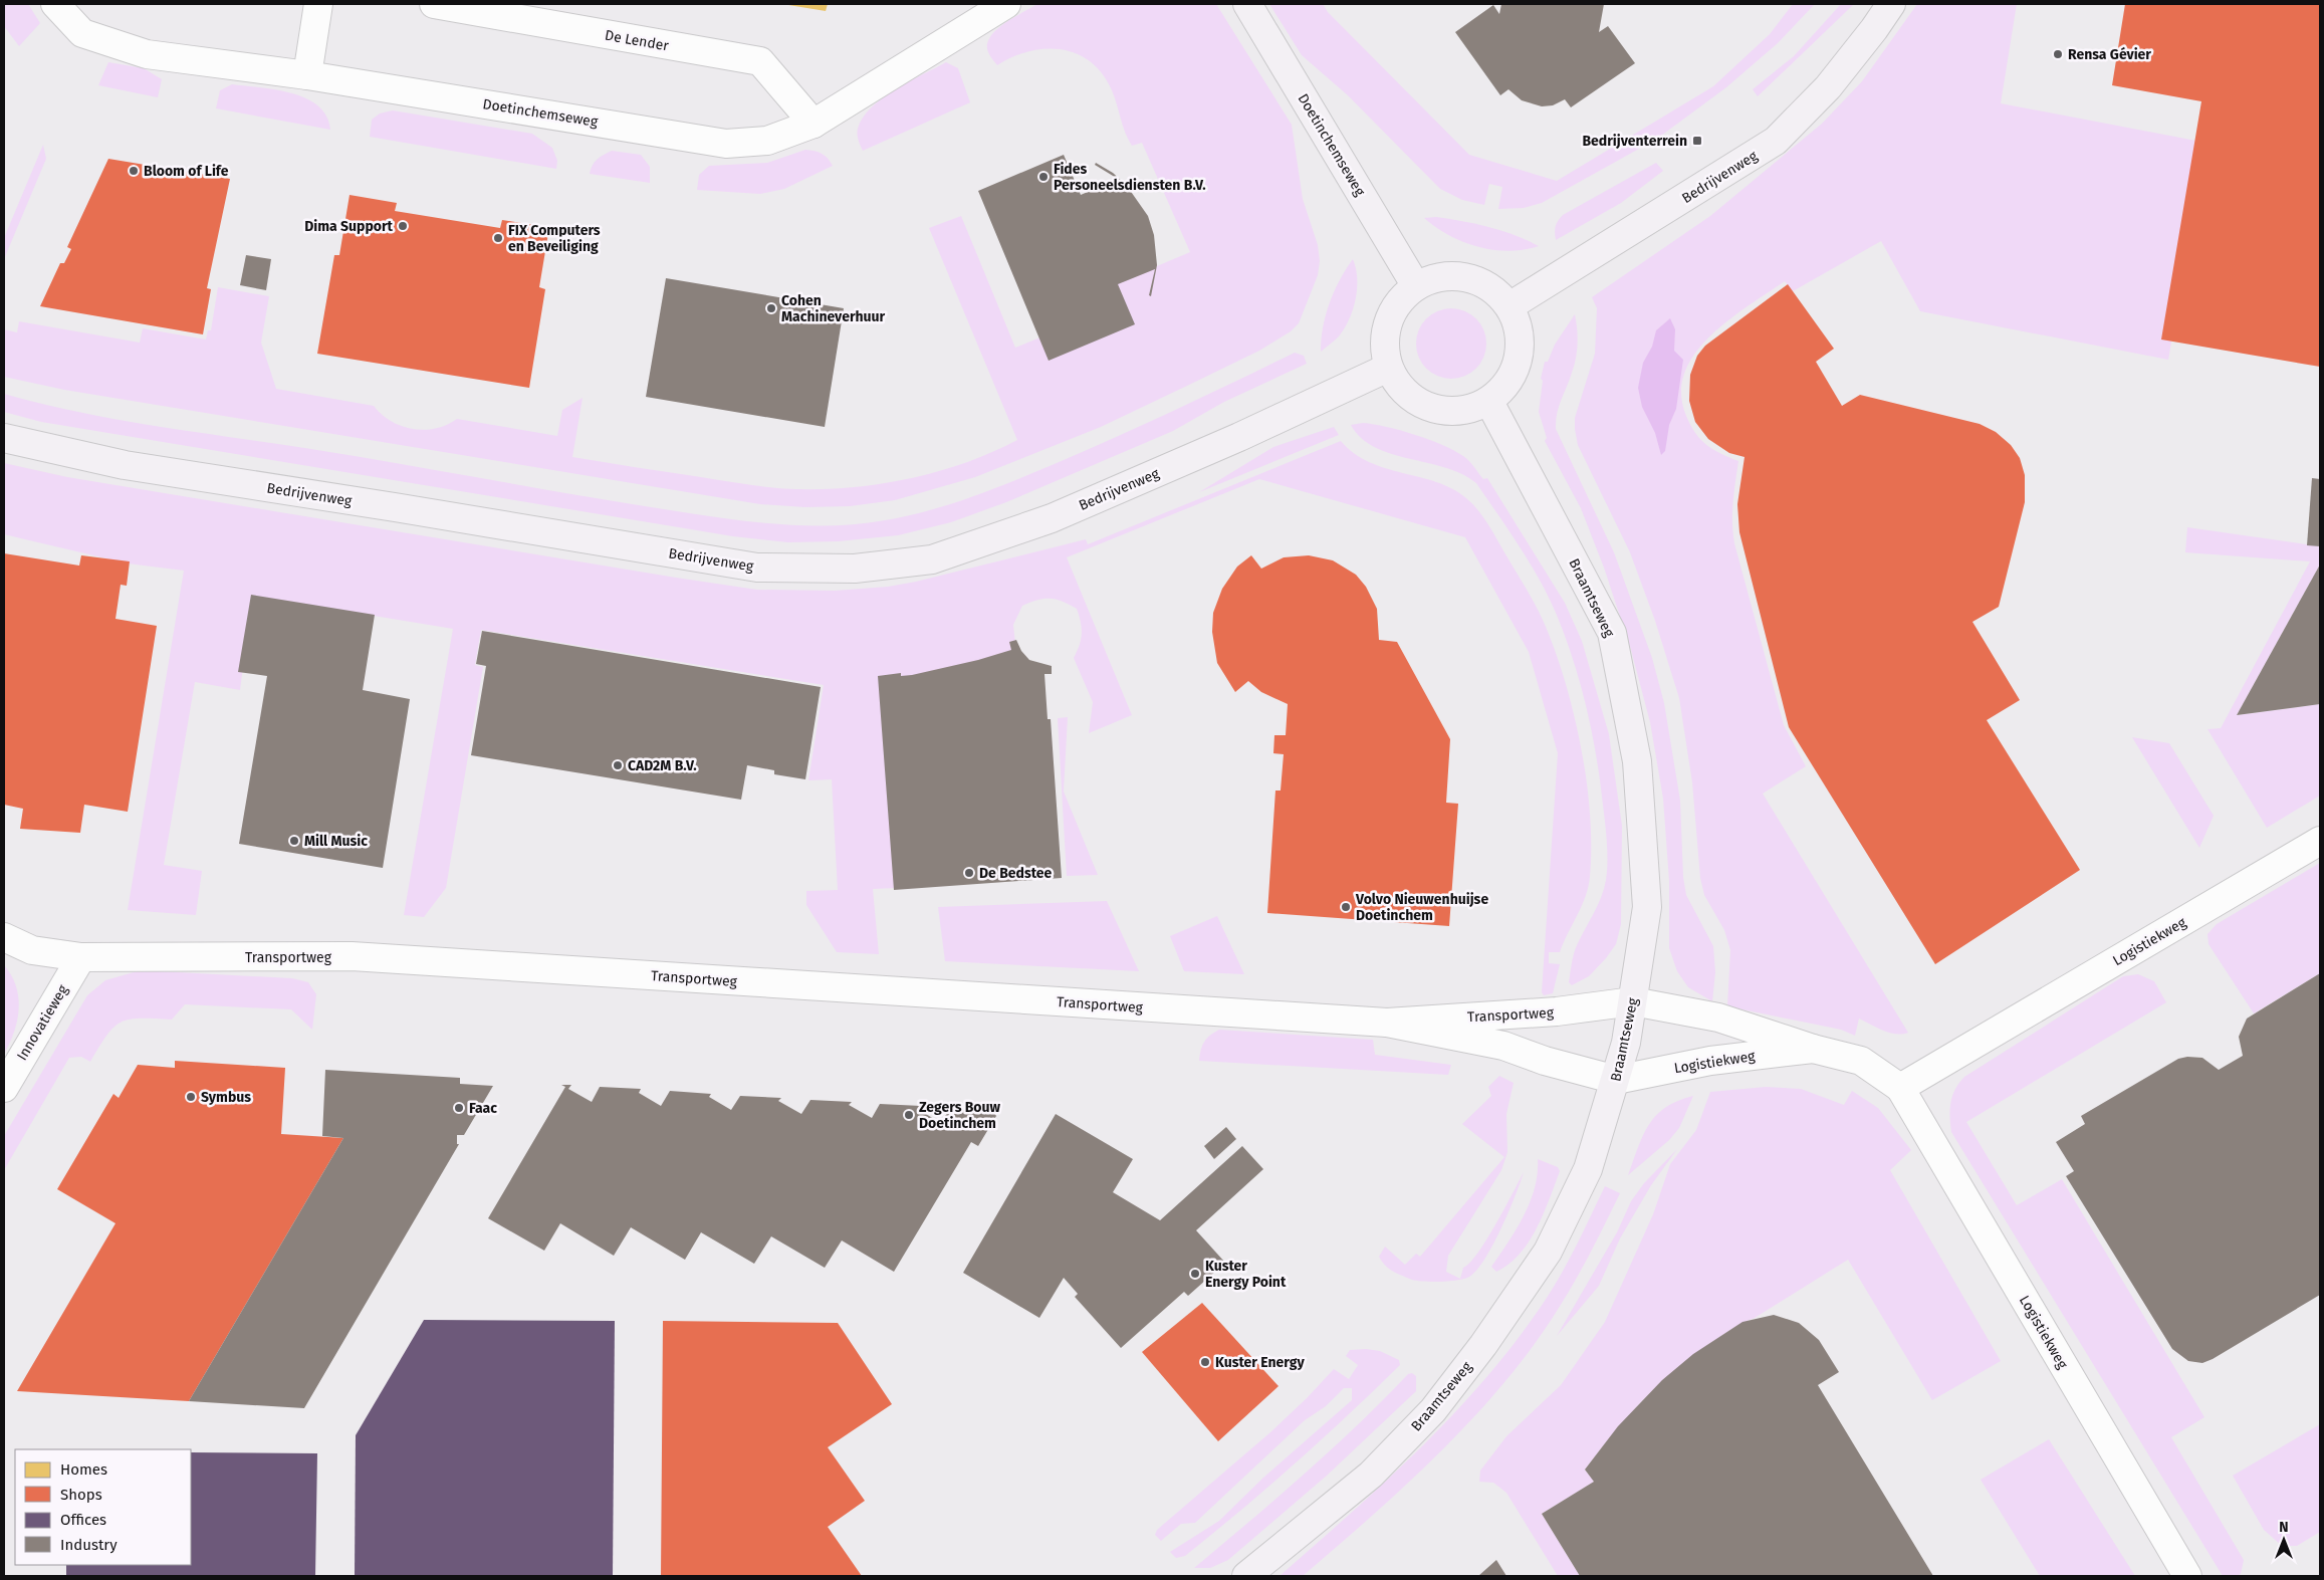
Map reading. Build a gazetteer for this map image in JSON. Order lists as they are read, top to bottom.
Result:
{
  "streets": {
    "main road": ["Doetinchemseweg", "Bedrijvenweg", "Braamtseweg"],
    "street": [
      "De Lender",
      "Logistiekweg",
      "Transportweg",
      "Innovatieweg"
    ]
  },
  "crossings": [
    ["De Lender", "Doetinchemseweg"],
    ["Doetinchemseweg", "Bedrijvenweg"],
    ["Doetinchemseweg", "Braamtseweg"],
    ["Bedrijvenweg", "Braamtseweg"],
    ["Braamtseweg", "Logistiekweg"],
    ["Braamtseweg", "Transportweg"],
    ["Logistiekweg", "Transportweg"],
    ["Transportweg", "Innovatieweg"]
  ],
  "places": {
    "other": [
      "Rensa Gévier",
      "Bloom of Life",
      "Fides Personeelsdiensten B.V.",
      "Dima Support",
      "FIX Computers en Beveiliging",
      "Cohen Machineverhuur",
      "CAD2M B.V.",
      "Mill Music",
      "De Bedstee",
      "Volvo Nieuwenhuijse Doetinchem",
      "Symbus",
      "Faac",
      "Zegers Bouw Doetinchem",
      "Kuster Energy Point",
      "Kuster Energy"
    ],
    "transit": ["Bedrijventerrein"]
  },
  "legend": [
    "Homes",
    "Shops",
    "Offices",
    "Industry"
  ],
  "north": "top"
}
